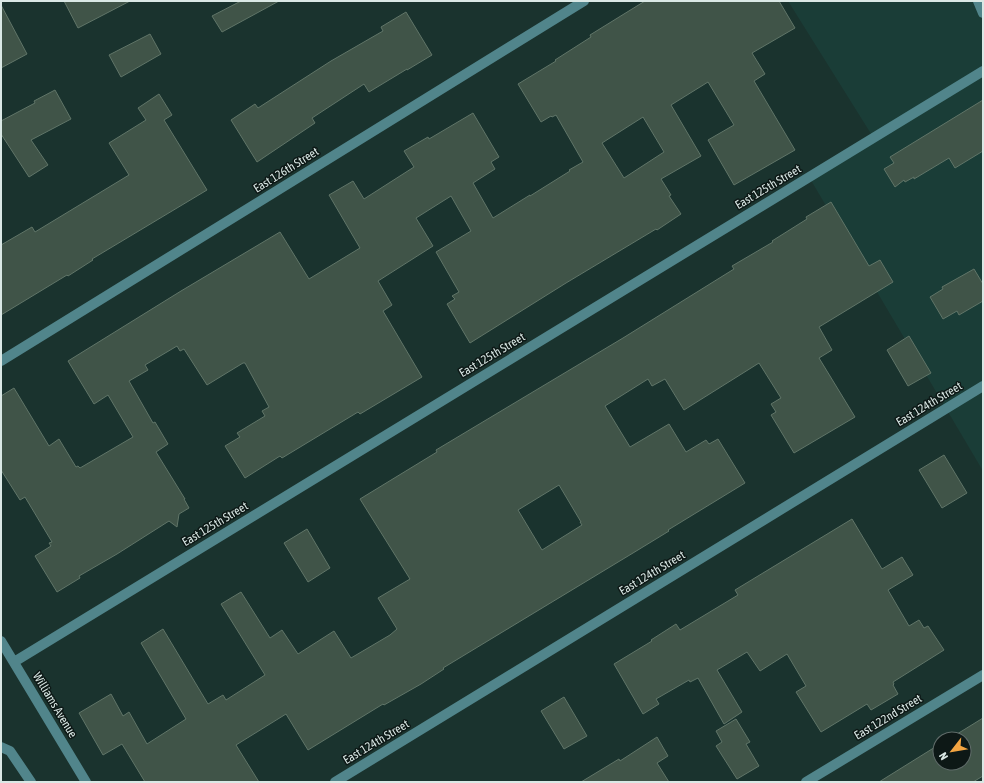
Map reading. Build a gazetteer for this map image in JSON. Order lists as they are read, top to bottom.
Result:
{
  "streets": {
    "street": [
      "East 126th Street",
      "East 125th Street",
      "East 124th Street",
      "Williams Avenue",
      "East 122nd Street"
    ]
  },
  "crossings": [
    ["East 125th Street", "Williams Avenue"]
  ],
  "north": "bottom left"
}
